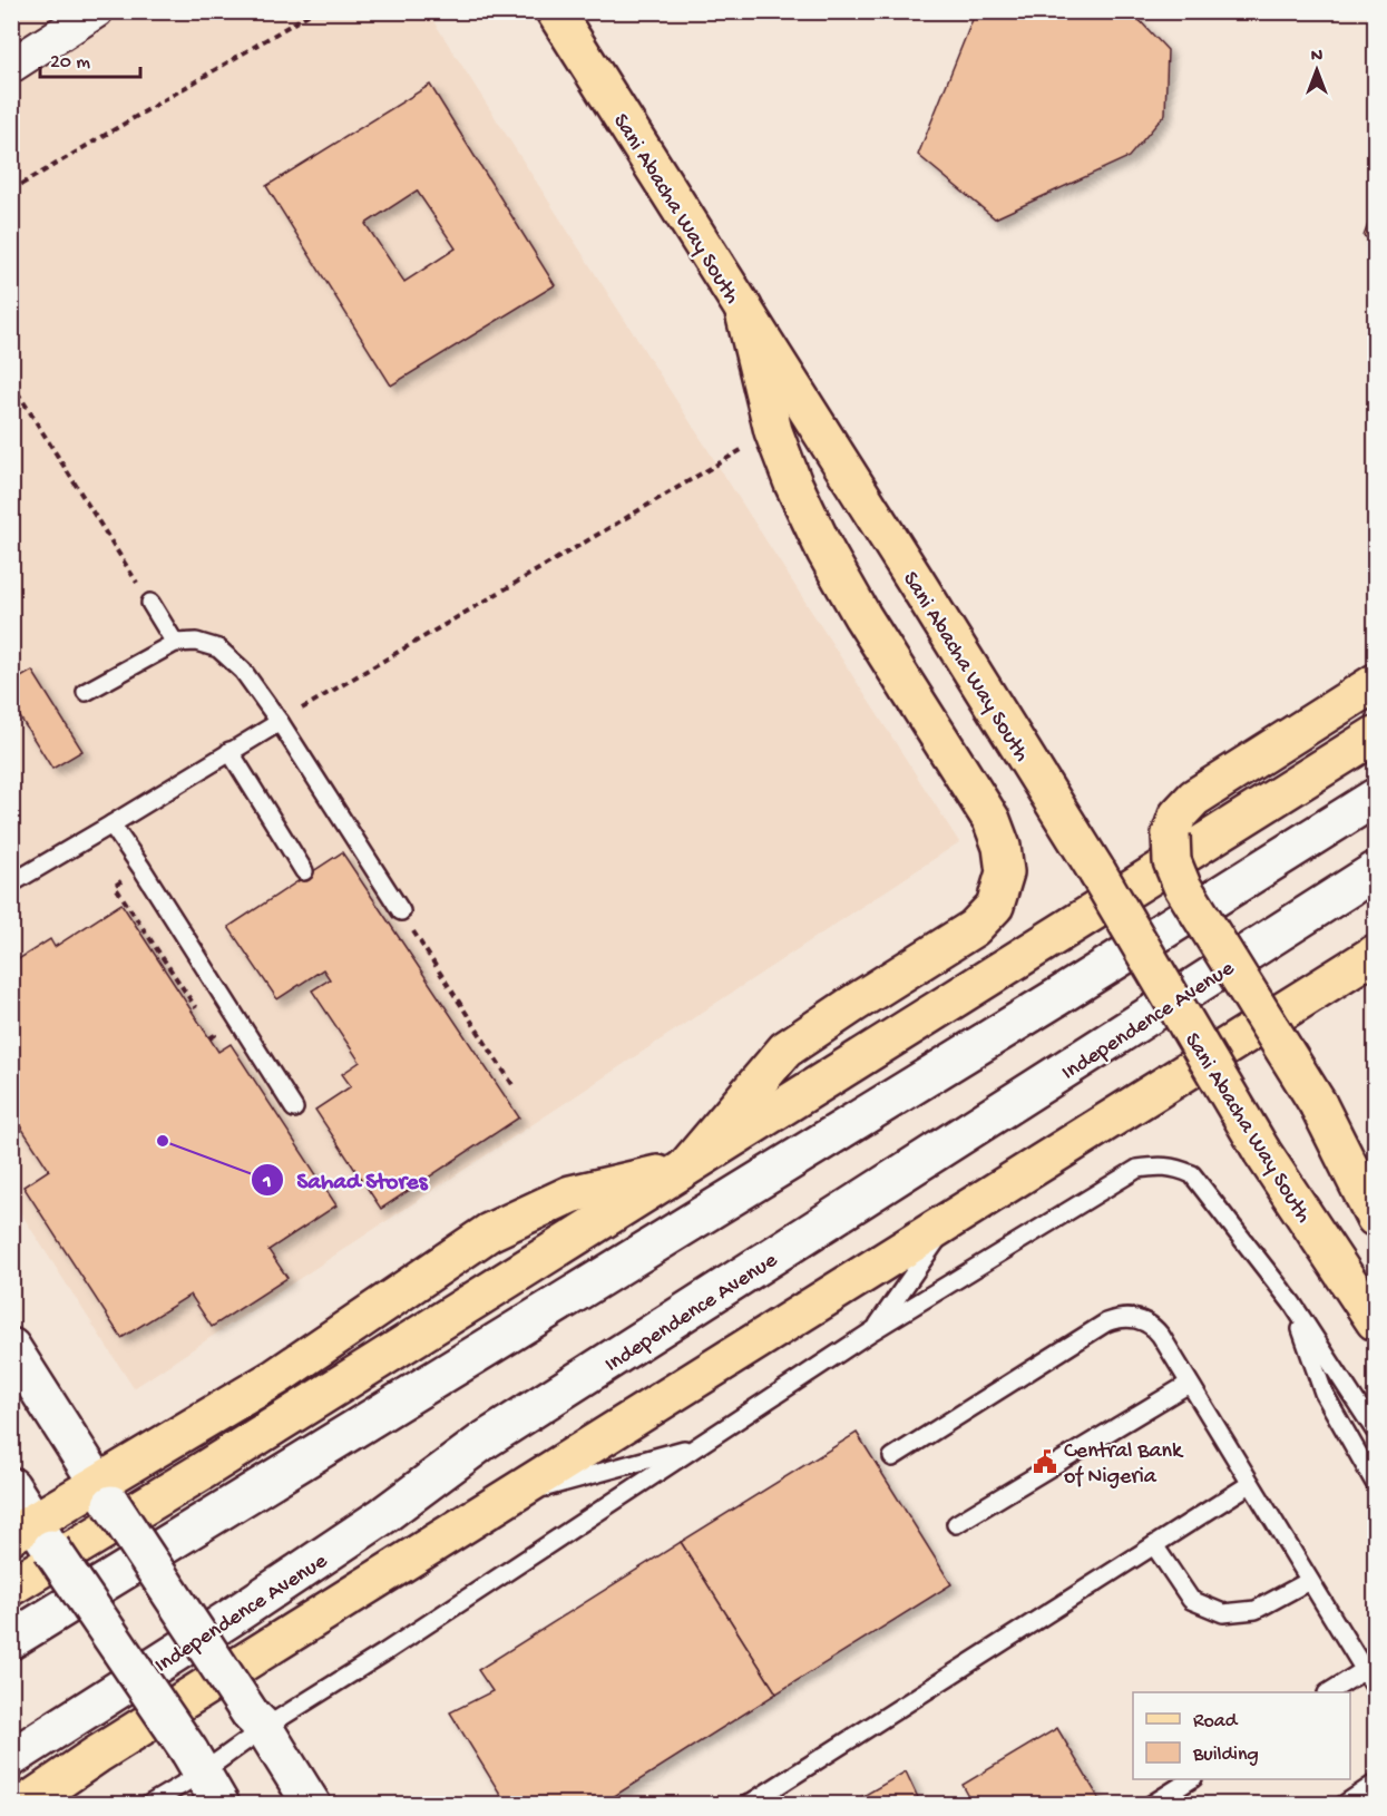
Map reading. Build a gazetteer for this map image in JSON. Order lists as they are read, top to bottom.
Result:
{
  "streets": {
    "main road": ["Sani Abacha Way South", "Independence Avenue"]
  },
  "places": {
    "other": ["Sahad Stores"],
    "public building": ["Central Bank of Nigeria"]
  },
  "legend": ["Road", "Building"],
  "scale_bar": "20 m",
  "north": "top"
}
